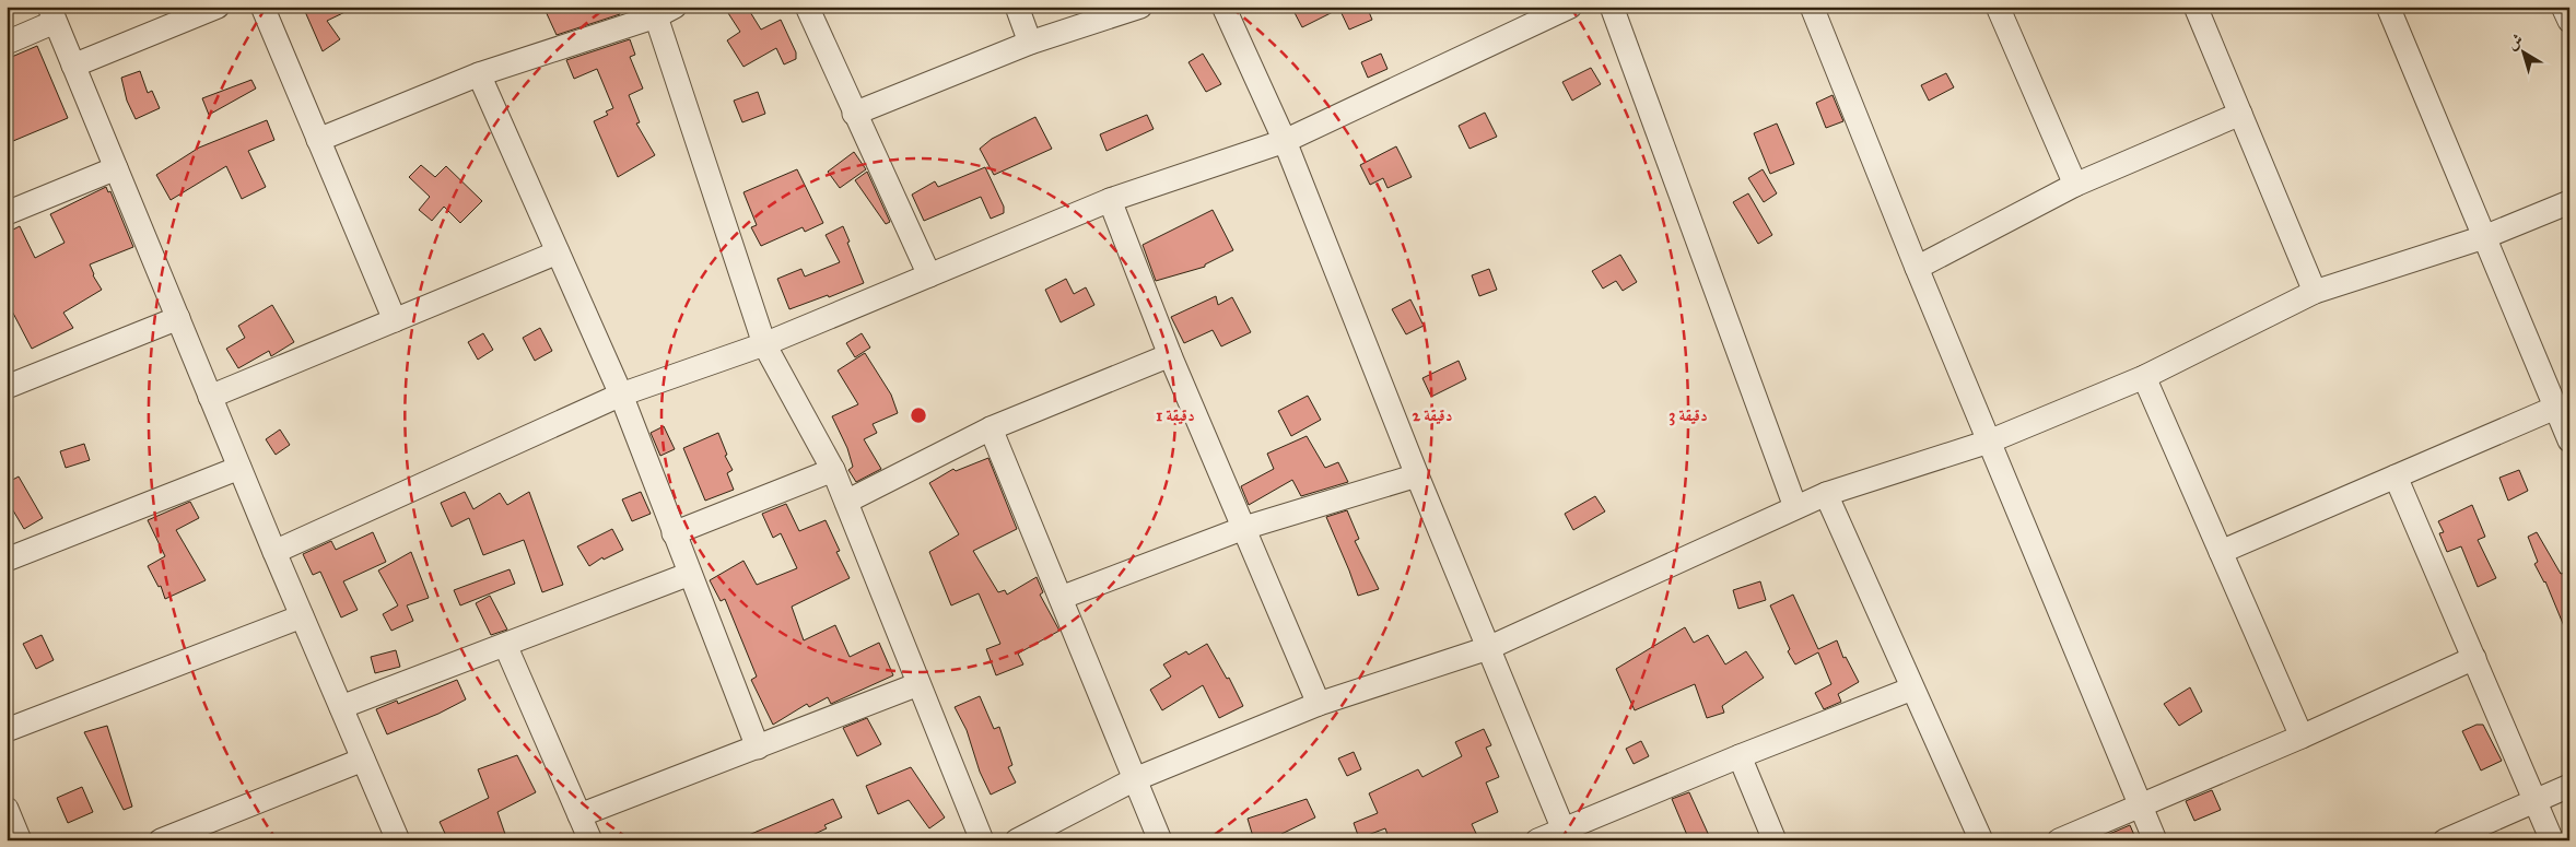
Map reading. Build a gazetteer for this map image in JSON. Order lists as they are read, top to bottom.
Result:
{
  "north": "top left",
  "rings": ["1 دقيقة", "2 دقيقة", "3 دقيقة"]
}
